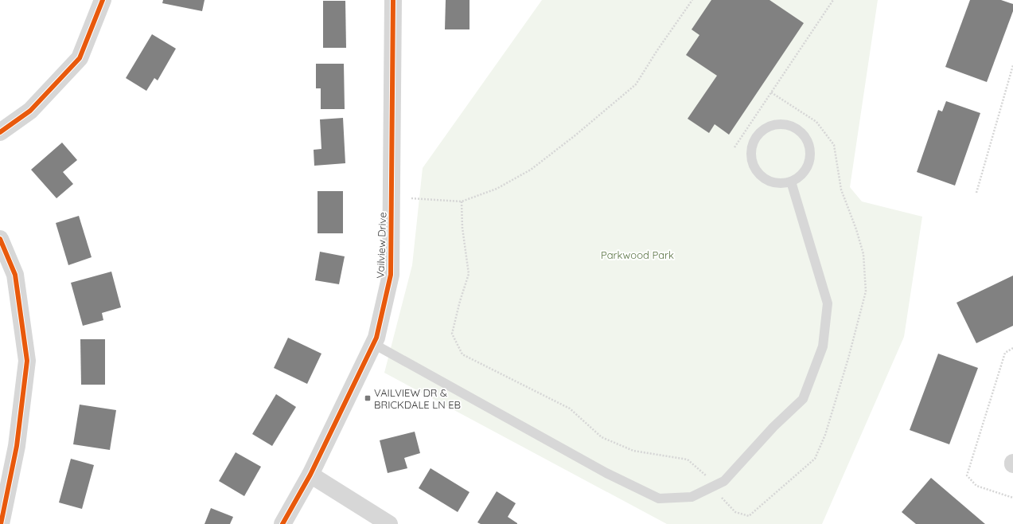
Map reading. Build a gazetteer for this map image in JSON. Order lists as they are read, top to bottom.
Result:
{
  "streets": {
    "street": ["Vailview Drive"]
  },
  "parks": ["Parkwood Park"],
  "places": {
    "transit": ["VAILVIEW DR & BRICKDALE LN EB"]
  }
}
